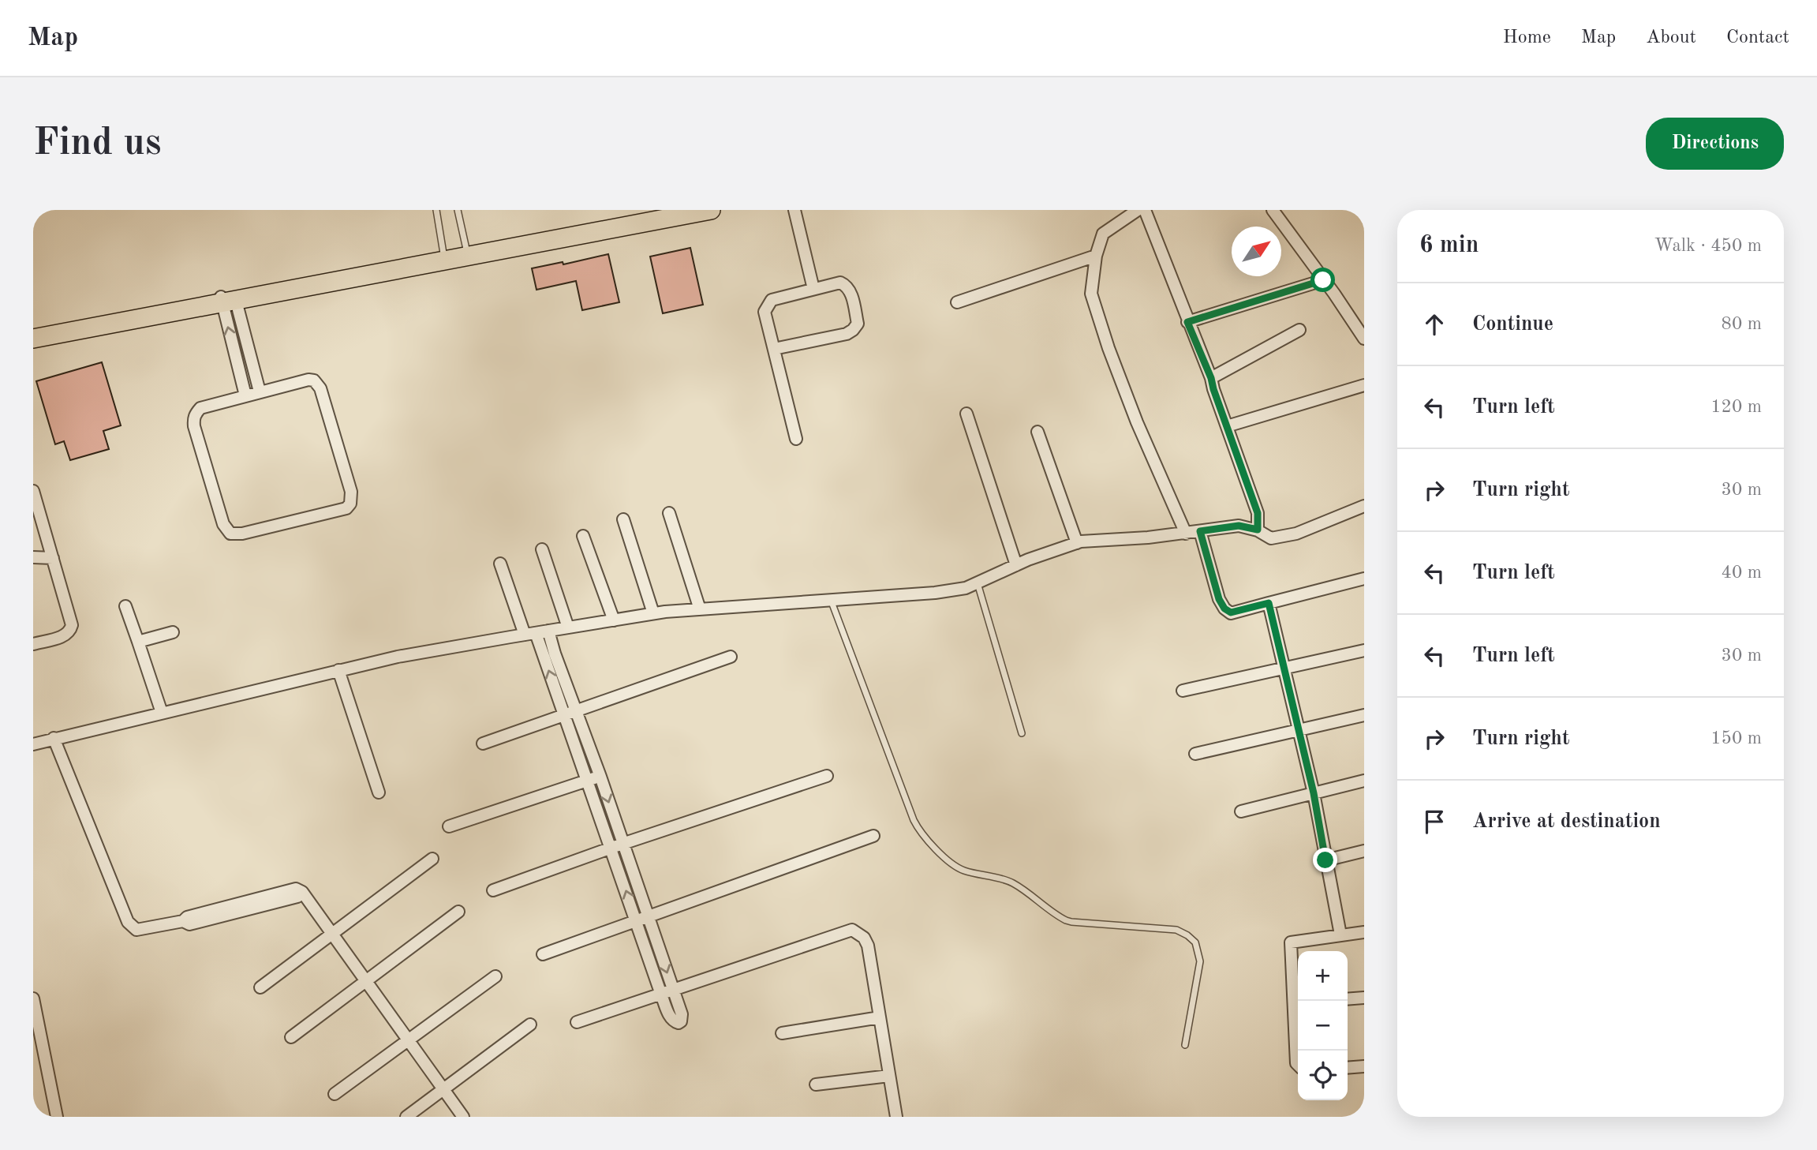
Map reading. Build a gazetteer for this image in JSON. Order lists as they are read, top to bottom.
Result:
{
  "north": "top right",
  "page": {
    "header": "Map",
    "nav": [
      "Home",
      "Map",
      "About",
      "Contact"
    ],
    "buttons": "Directions",
    "title": "Find us",
    "heading": ["6 min", "Walk · 450 m"],
    "list": [
      ["Continue", "80 m"],
      ["Turn left", "120 m"],
      ["Turn right", "30 m"],
      ["Turn left", "40 m"],
      ["Turn left", "30 m"],
      ["Turn right", "150 m"],
      "Arrive at destination"
    ],
    "map_buttons": ["+", "−"]
  }
}
